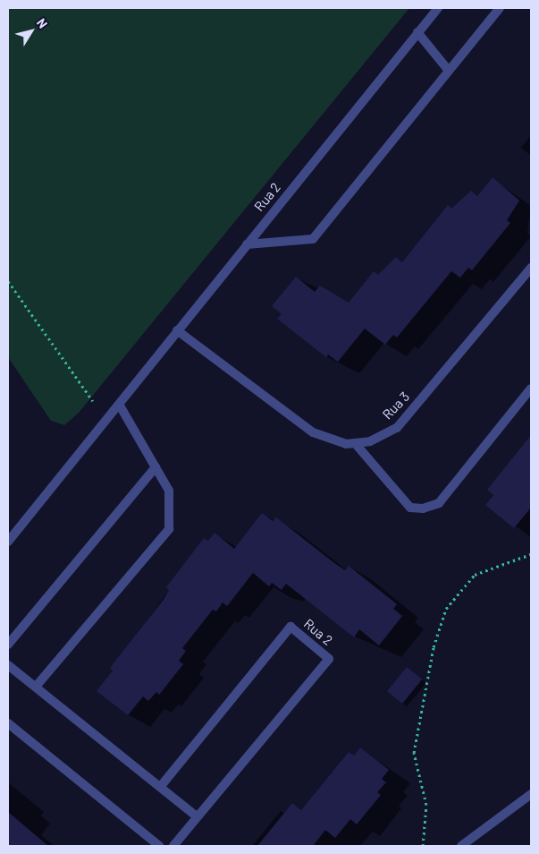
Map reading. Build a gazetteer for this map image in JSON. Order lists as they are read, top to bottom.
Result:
{
  "streets": {
    "street": ["Rua 2", "Rua 3"]
  },
  "crossings": [
    ["Rua 2", "Rua 3"]
  ],
  "north": "top right"
}
